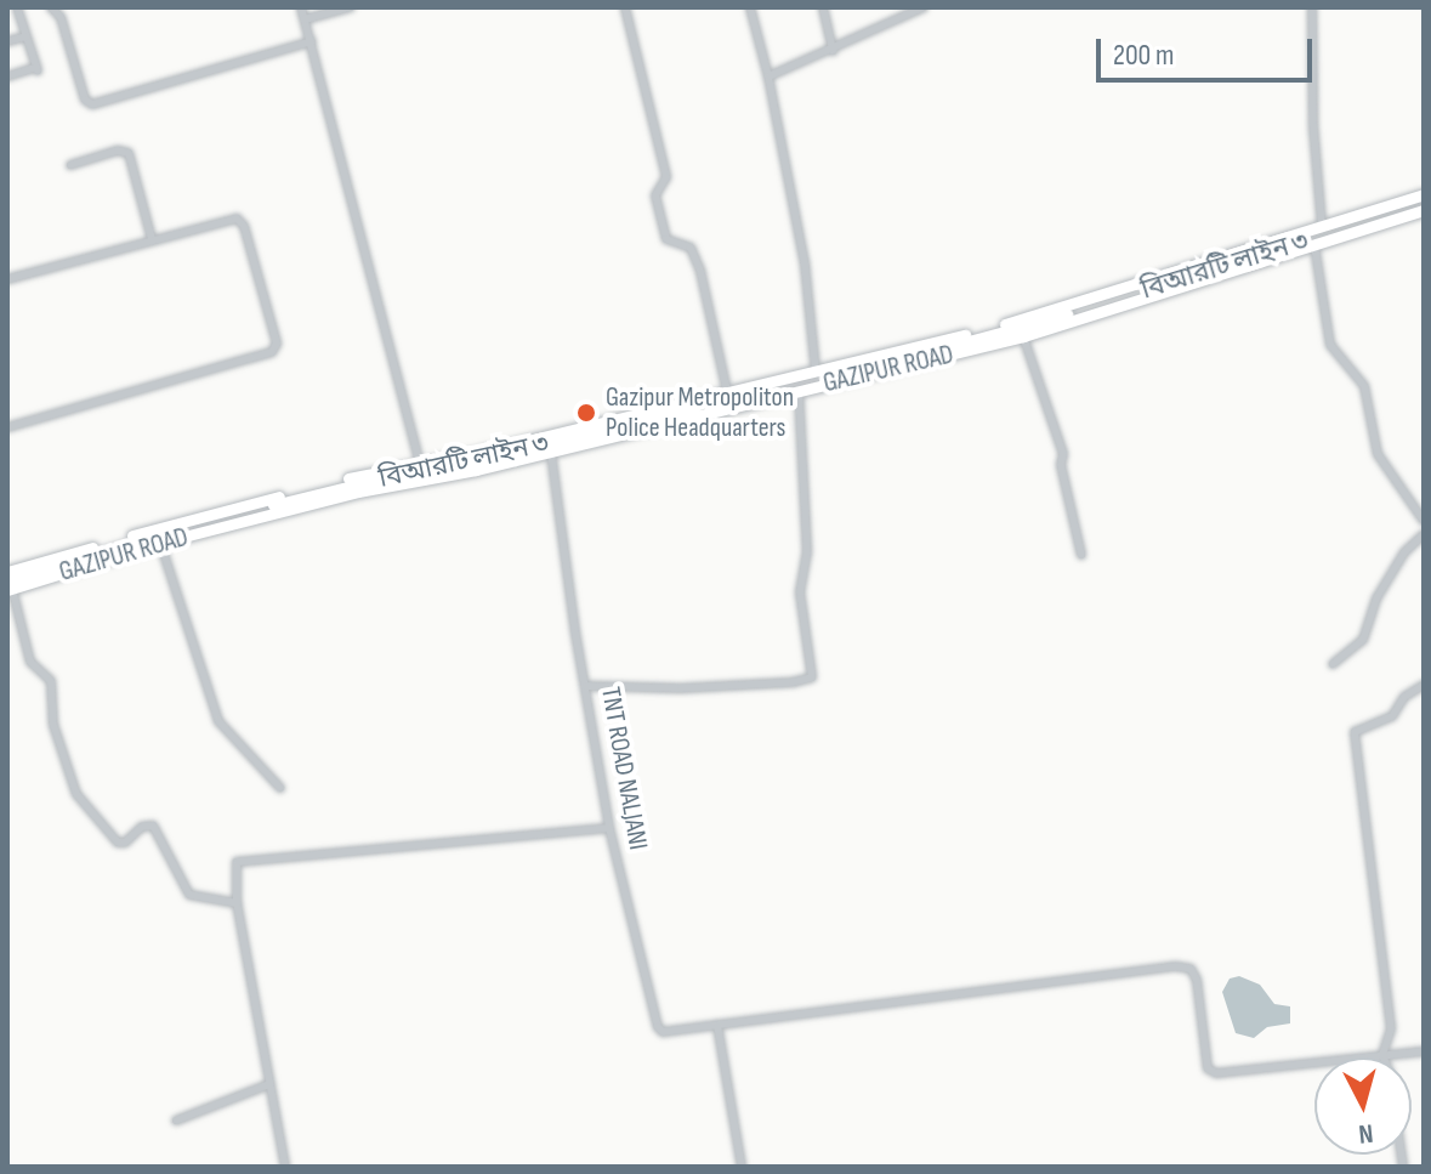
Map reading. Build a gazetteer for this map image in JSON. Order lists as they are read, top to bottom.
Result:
{
  "streets": {
    "main road": ["বিআরটি লাইন ৩", "GAZIPUR ROAD"],
    "street": ["TNT ROAD NALJANI"]
  },
  "crossings": [
    ["বিআরটি লাইন ৩", "GAZIPUR ROAD"],
    ["GAZIPUR ROAD", "TNT ROAD NALJANI"]
  ],
  "places": ["Gazipur Metropoliton Police Headquarters"],
  "scale_bar": "200 m",
  "north": "bottom"
}
